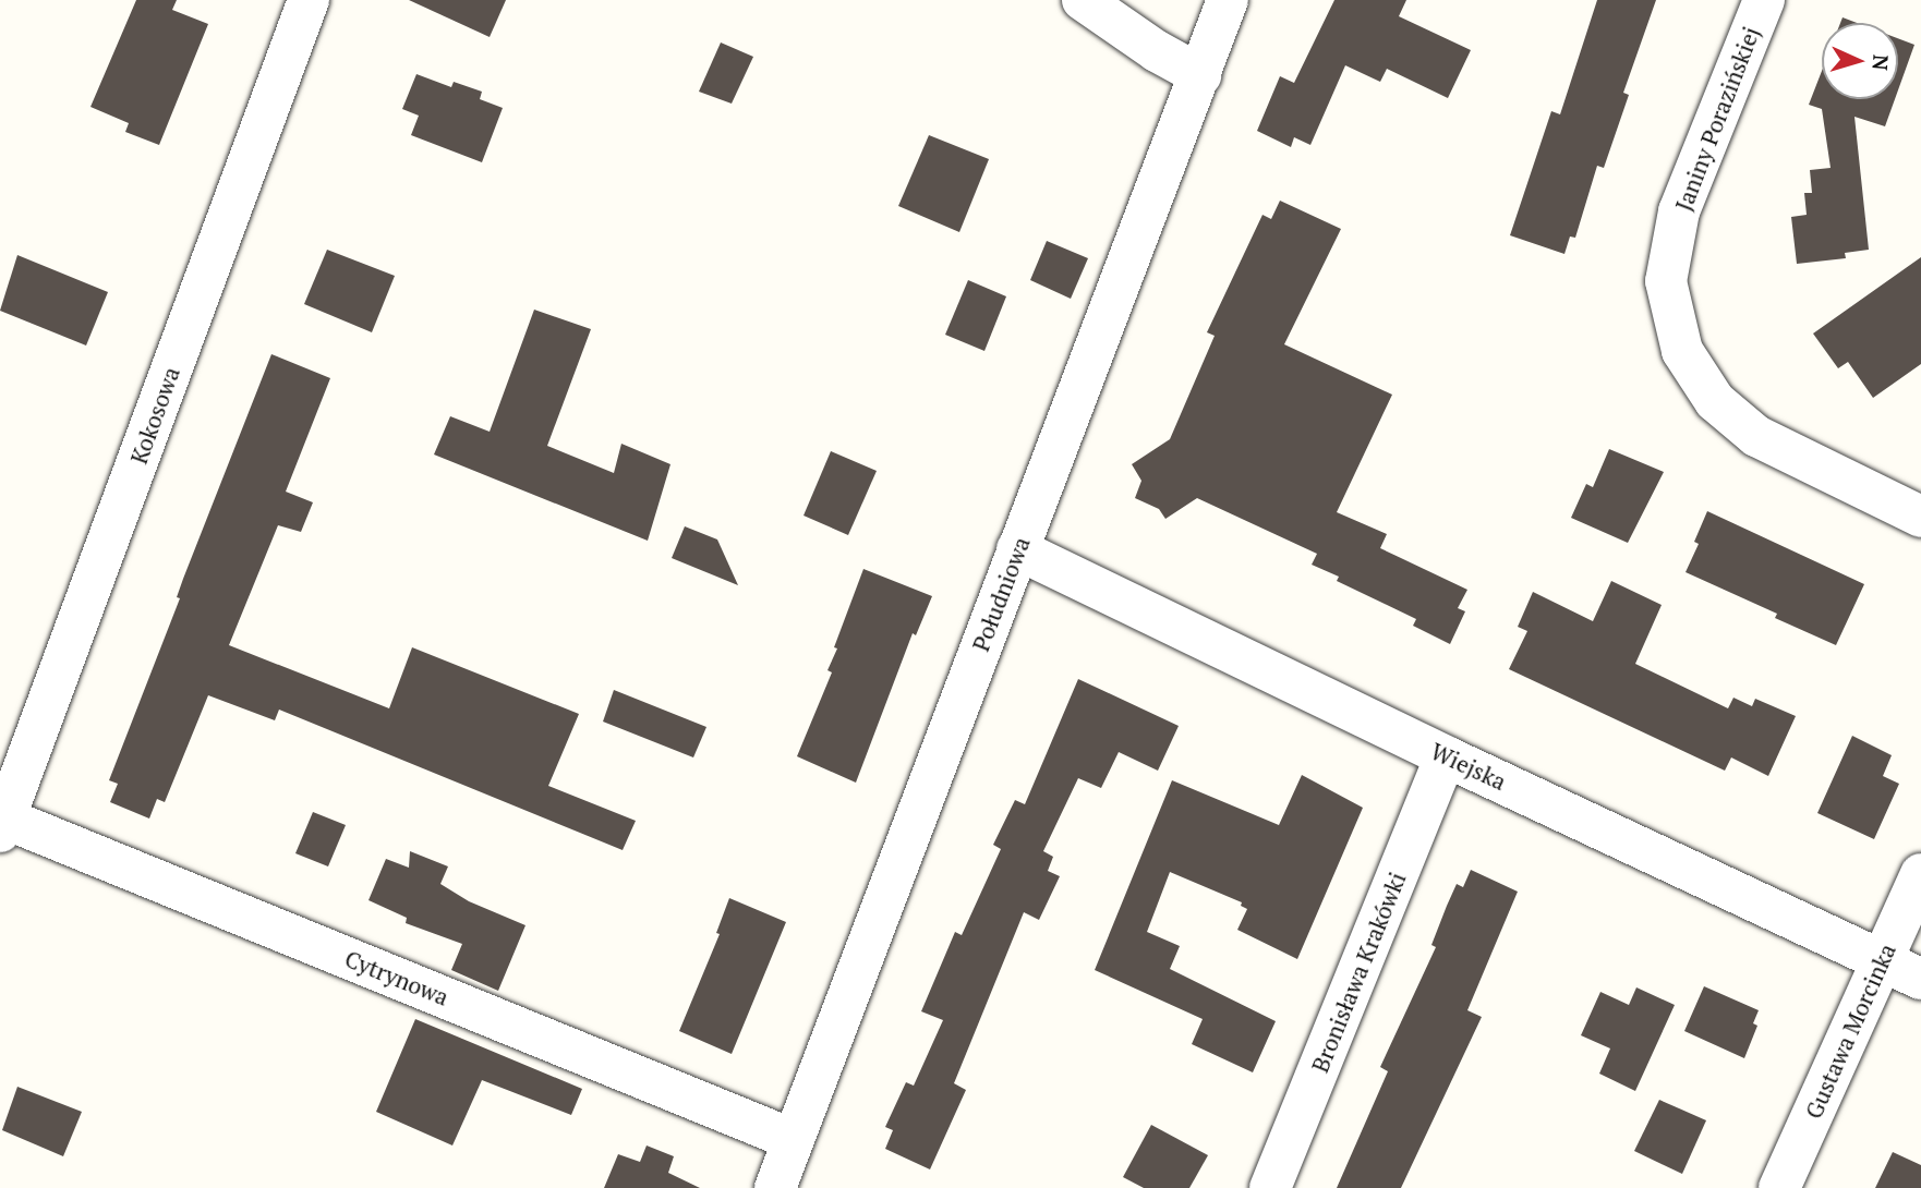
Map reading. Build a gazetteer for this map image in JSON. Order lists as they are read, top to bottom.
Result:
{
  "streets": {
    "street": [
      "Janiny Porazińskiej",
      "Kokosowa",
      "Południowa",
      "Wiejska",
      "Bronisława Krakówki",
      "Cytrynowa",
      "Gustawa Morcinka"
    ]
  },
  "crossings": [
    ["Kokosowa", "Cytrynowa"],
    ["Południowa", "Wiejska"],
    ["Południowa", "Cytrynowa"],
    ["Wiejska", "Bronisława Krakówki"],
    ["Wiejska", "Gustawa Morcinka"]
  ],
  "north": "right"
}
